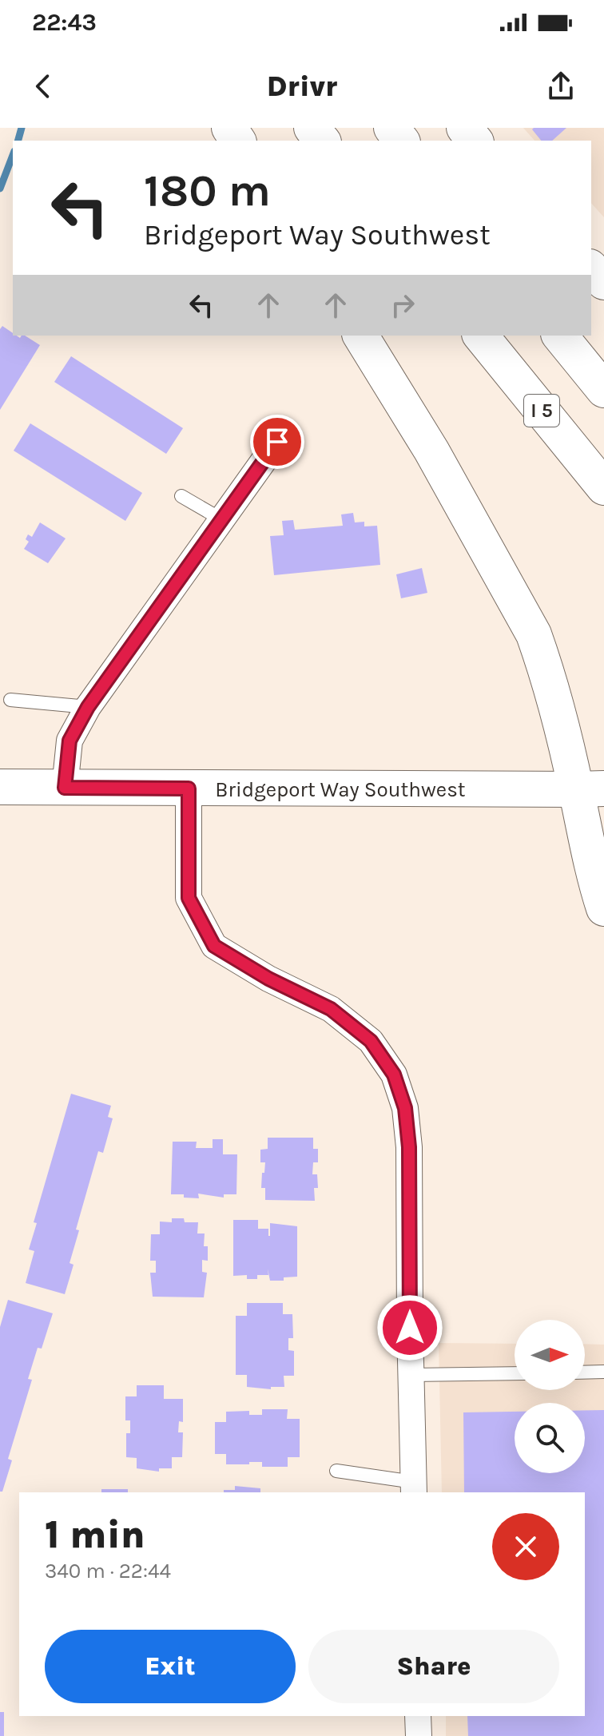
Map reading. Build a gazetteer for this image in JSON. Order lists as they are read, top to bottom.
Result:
{
  "streets": {
    "main road": ["I 5", "Bridgeport Way Southwest"]
  },
  "north": "right",
  "page": {
    "status": "22:43",
    "header": "Drivr",
    "turn": ["180 m", "Bridgeport Way Southwest"],
    "heading": ["1 min", "340 m · 22:44"],
    "buttons": ["Exit", "Share"]
  }
}
